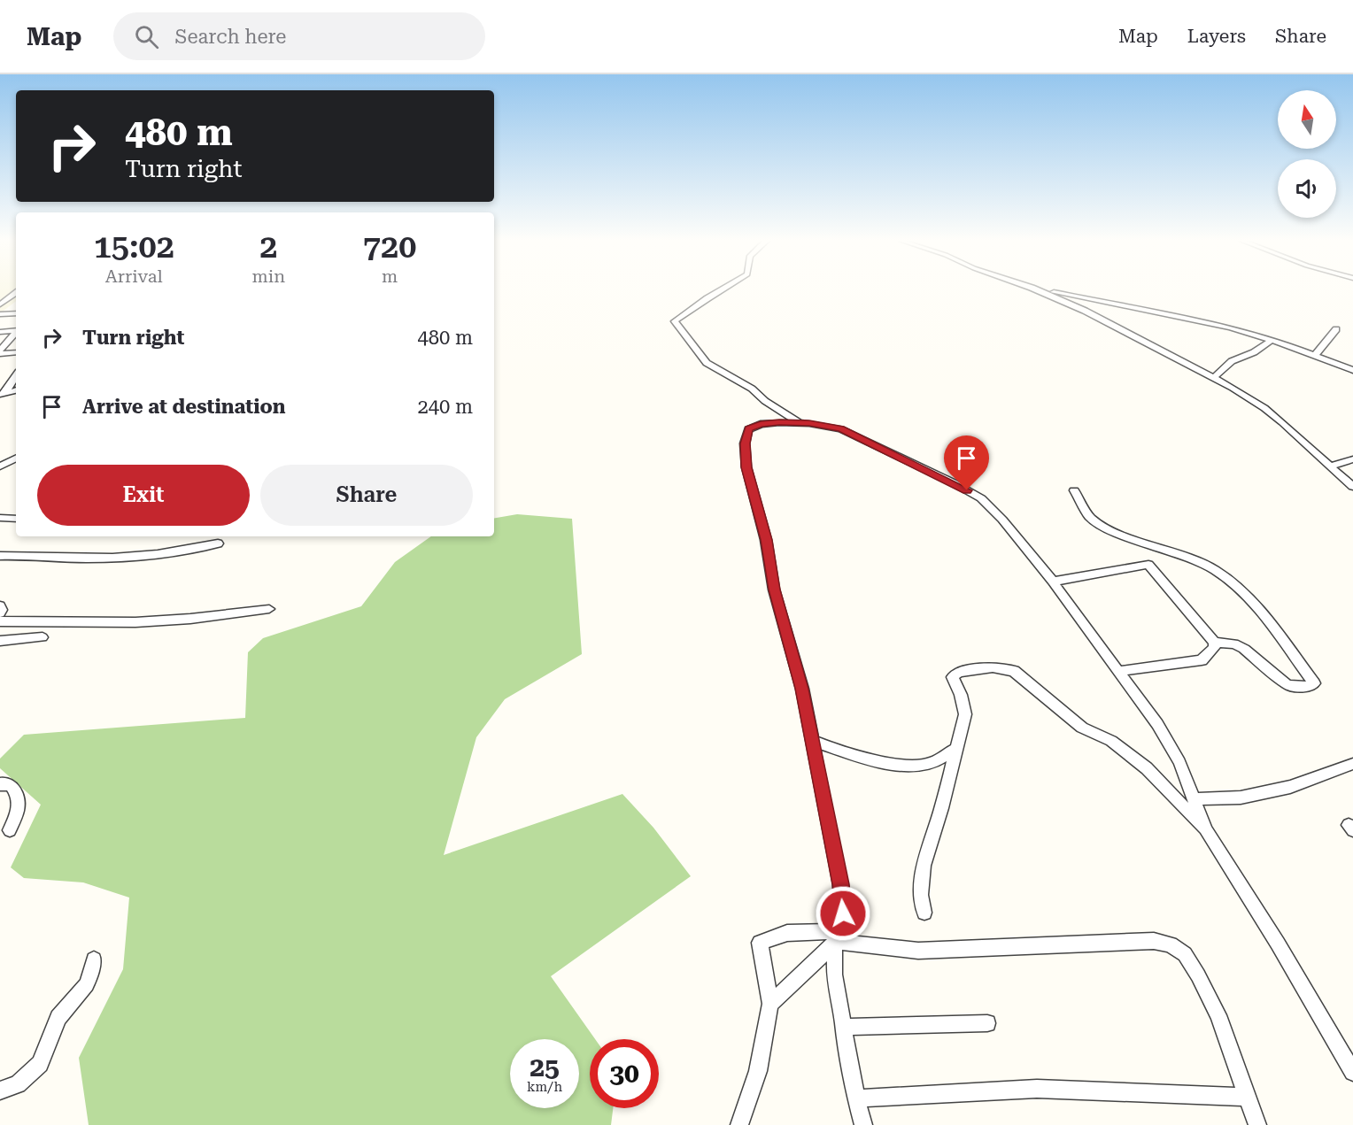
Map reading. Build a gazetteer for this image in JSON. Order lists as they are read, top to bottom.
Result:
{
  "north": "top",
  "page": {
    "header": "Map",
    "search": "Search here",
    "nav": ["Map", "Layers", "Share"],
    "turn": ["480 m", "Turn right"],
    "eta": [
      "15:02",
      "Arrival",
      "2",
      "min",
      "720",
      "m"
    ],
    "list": [
      {
        "name": "Turn right",
        "value": "480 m"
      },
      {
        "name": "Arrive at destination",
        "value": "240 m"
      }
    ],
    "buttons": ["Exit", "Share"],
    "speed": "25 km/h",
    "limit": "30"
  }
}
